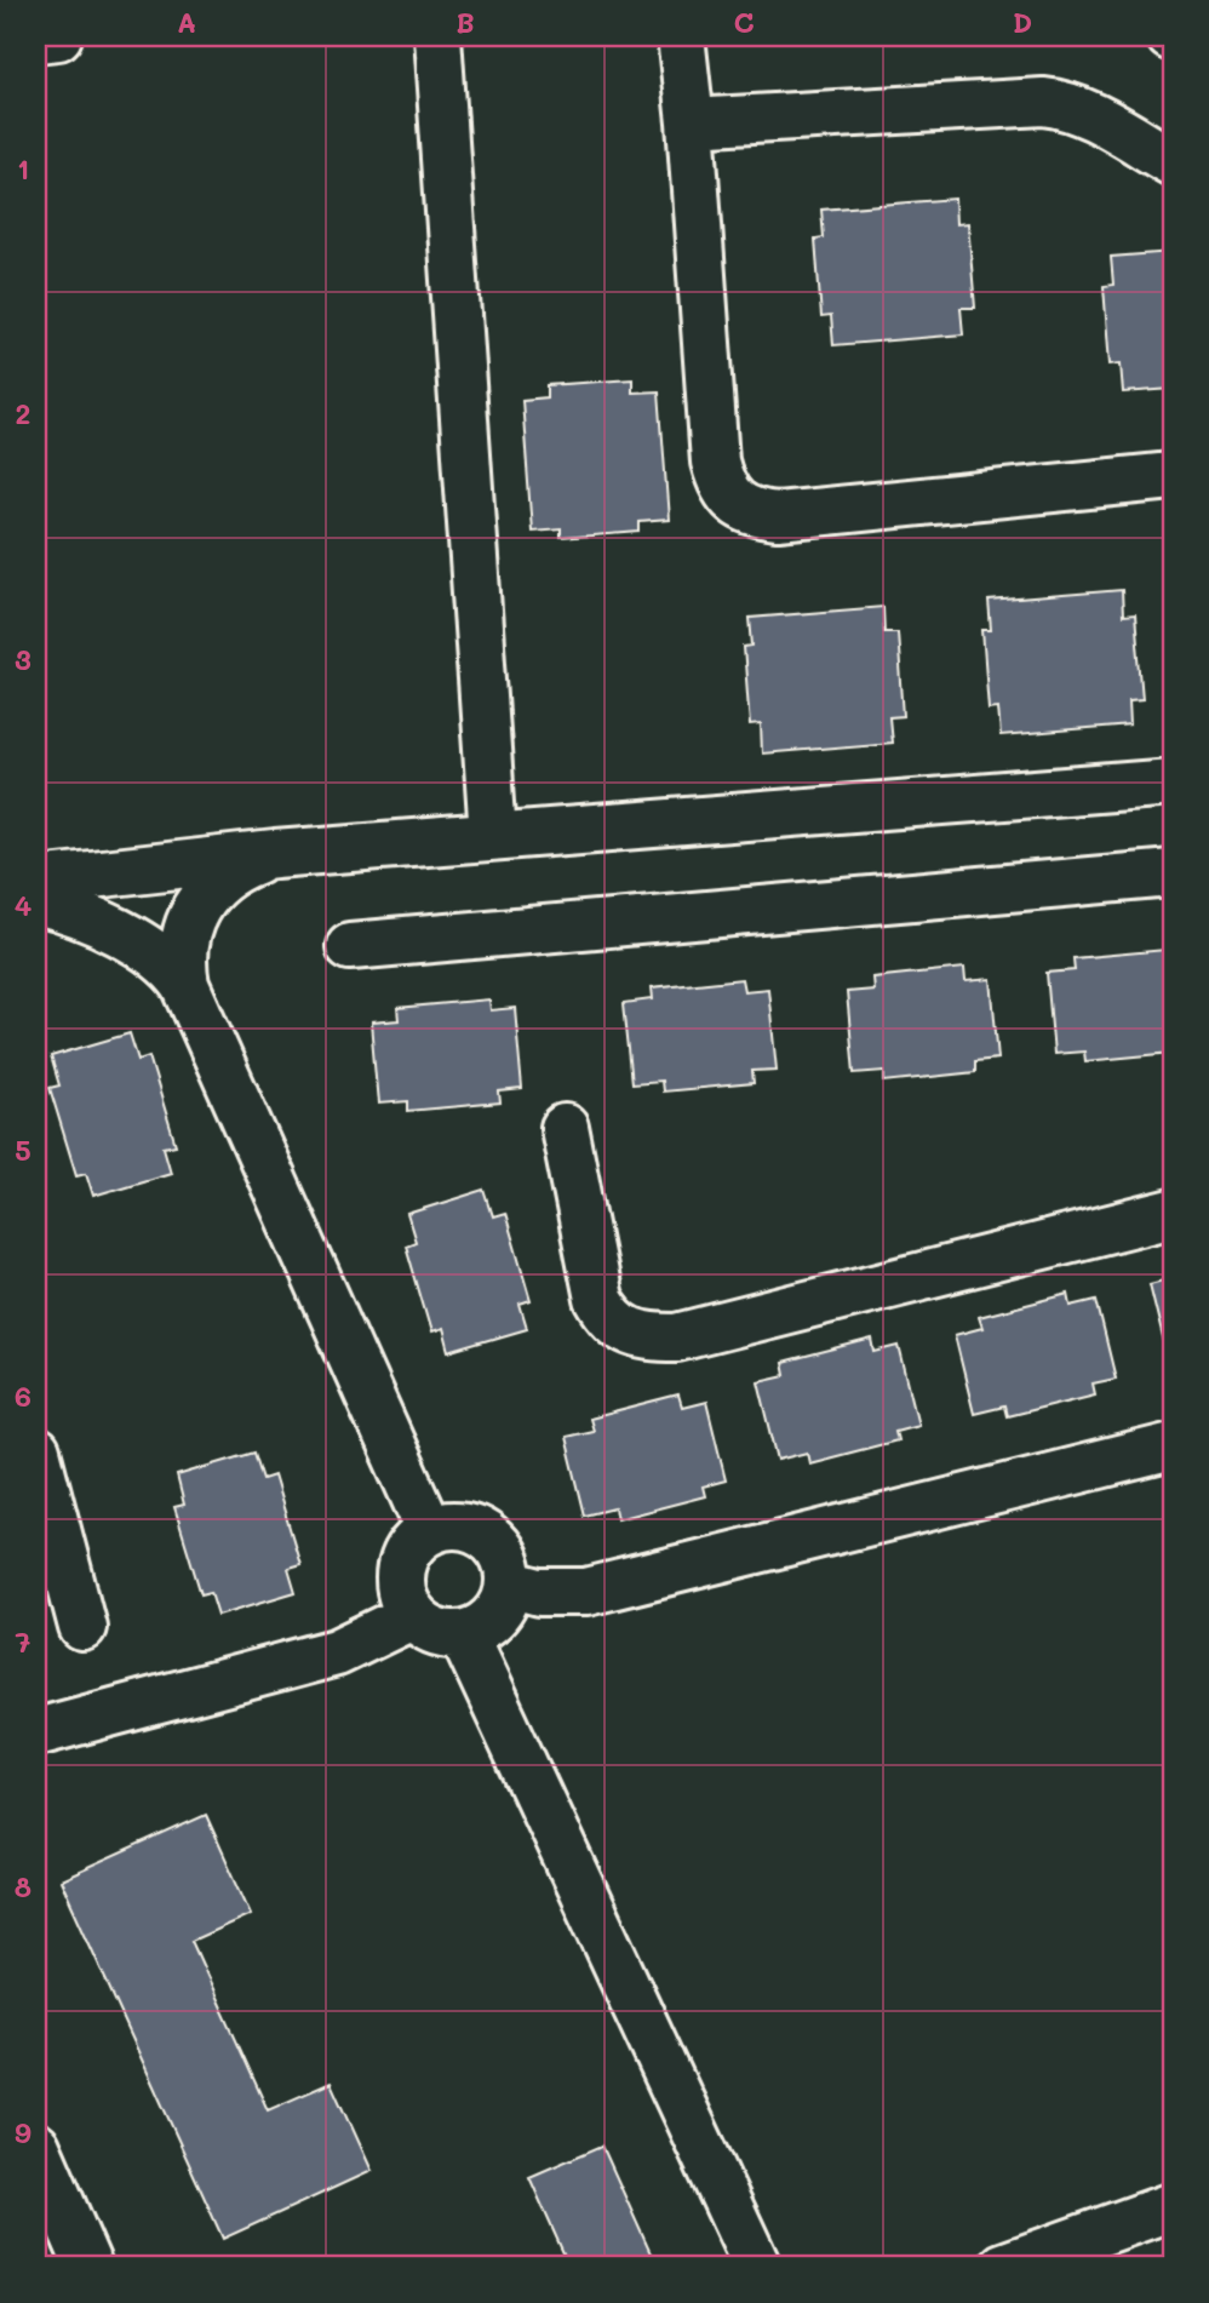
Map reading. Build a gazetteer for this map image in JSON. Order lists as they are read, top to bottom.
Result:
{
  "grid": {
    "columns": [
      "A",
      "B",
      "C",
      "D"
    ],
    "rows": [
      "1",
      "2",
      "3",
      "4",
      "5",
      "6",
      "7",
      "8",
      "9"
    ]
  }
}
